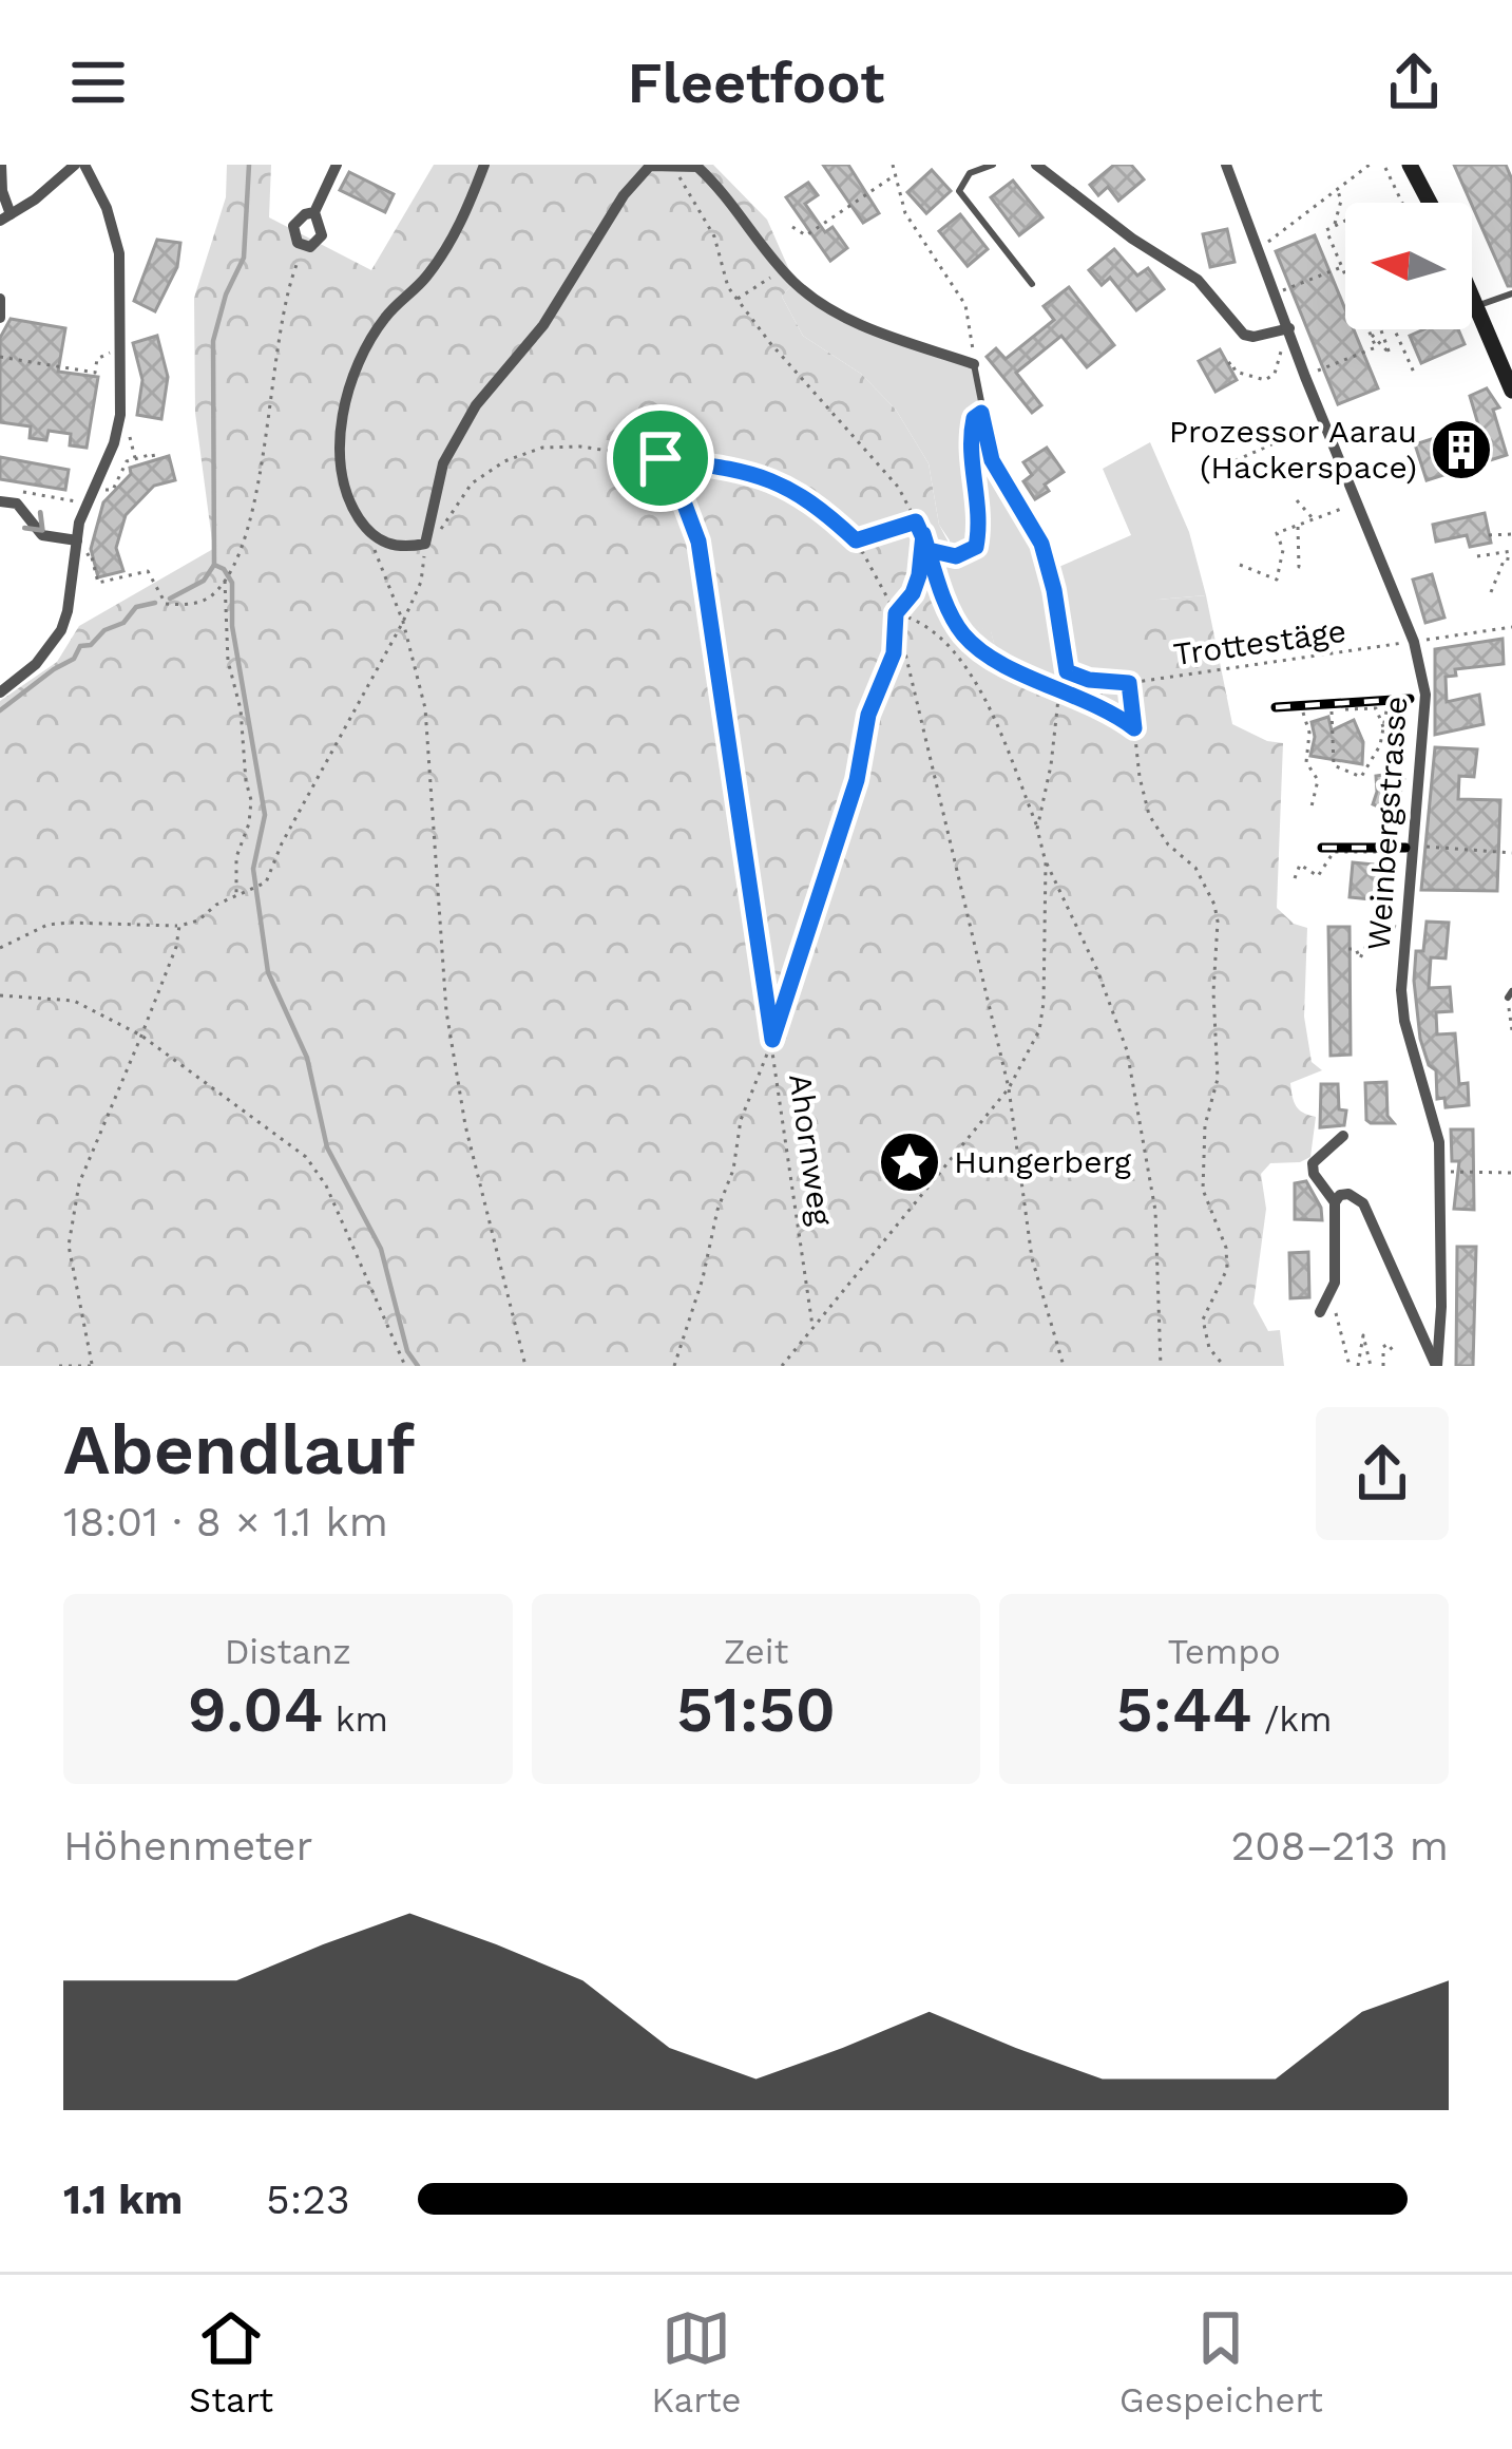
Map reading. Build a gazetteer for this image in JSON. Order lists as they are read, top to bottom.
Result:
{
  "streets": {
    "street": ["Weinbergstrasse"],
    "path": ["Trottestäge", "Ahornweg"]
  },
  "places": {
    "building": ["Prozessor Aarau (Hackerspace)"],
    "place": ["Hungerberg"]
  },
  "north": "left",
  "page": {
    "header": "Fleetfoot",
    "heading": ["Abendlauf", "18:01 · 8 × 1.1 km"],
    "stats": [
      ["Distanz", "9.04 km"],
      ["Zeit", "51:50"],
      ["Tempo", "5:44 /km"]
    ],
    "chart": ["Höhenmeter", "208–213 m"],
    "list": [
      {
        "name": "1.1 km",
        "note": "5:23"
      }
    ],
    "tabs": ["Start", "Karte", "Gespeichert"]
  }
}
